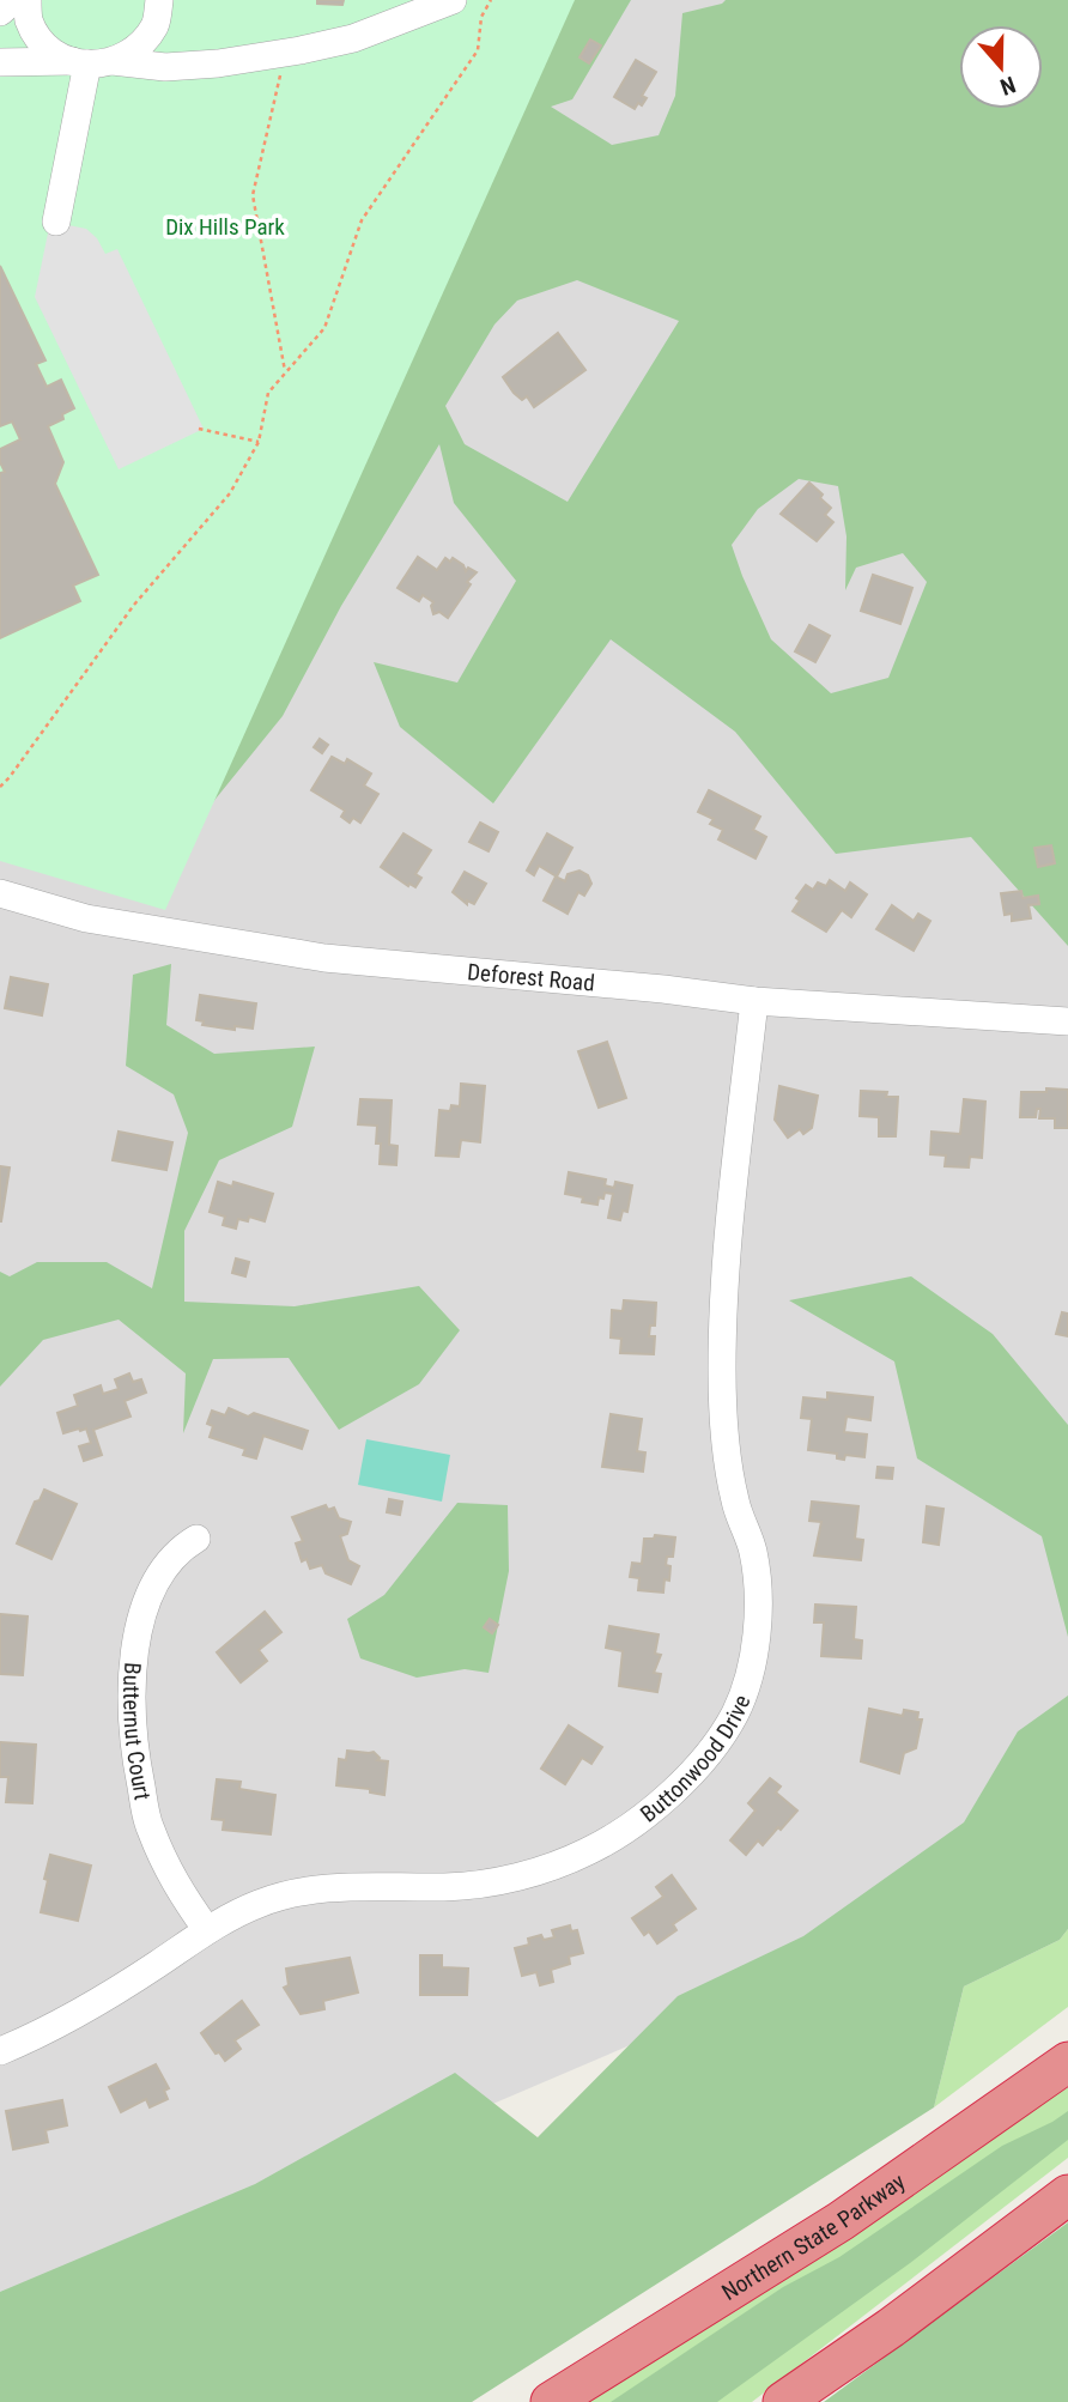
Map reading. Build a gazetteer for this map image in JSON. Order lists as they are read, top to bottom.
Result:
{
  "streets": {
    "highway": ["Northern State Parkway"],
    "street": ["Deforest Road", "Butternut Court", "Buttonwood Drive"]
  },
  "crossings": [
    ["Deforest Road", "Buttonwood Drive"],
    ["Butternut Court", "Buttonwood Drive"]
  ],
  "parks": ["Dix Hills Park"],
  "north": "bottom"
}
